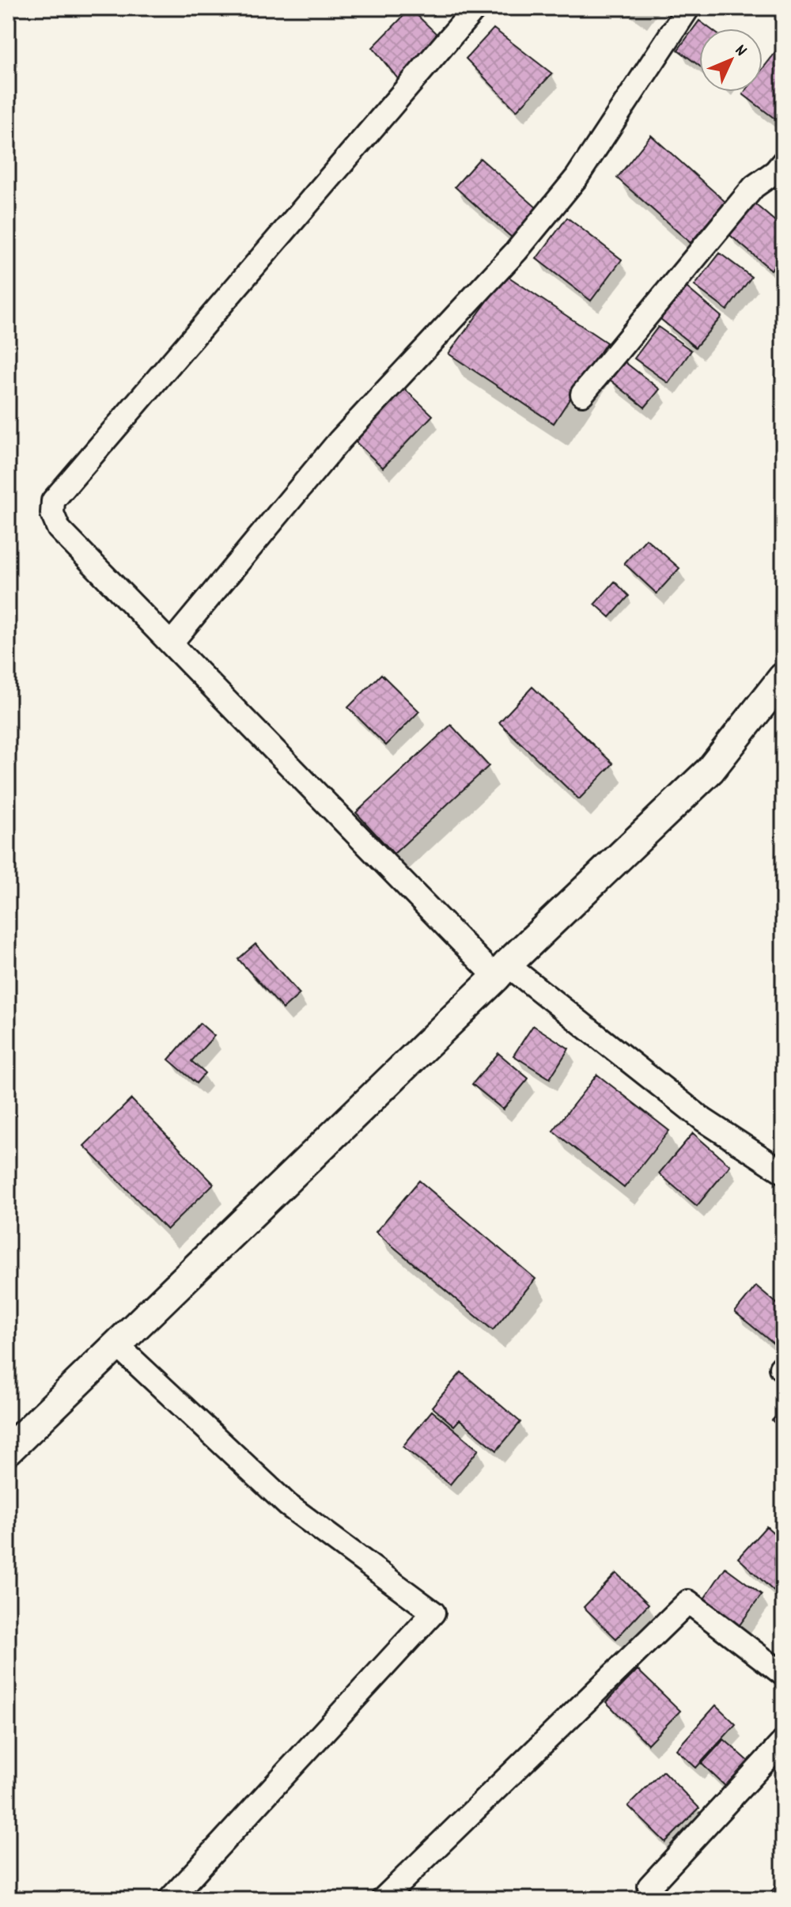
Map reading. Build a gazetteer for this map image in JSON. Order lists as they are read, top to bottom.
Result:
{
  "north": "top right"
}
